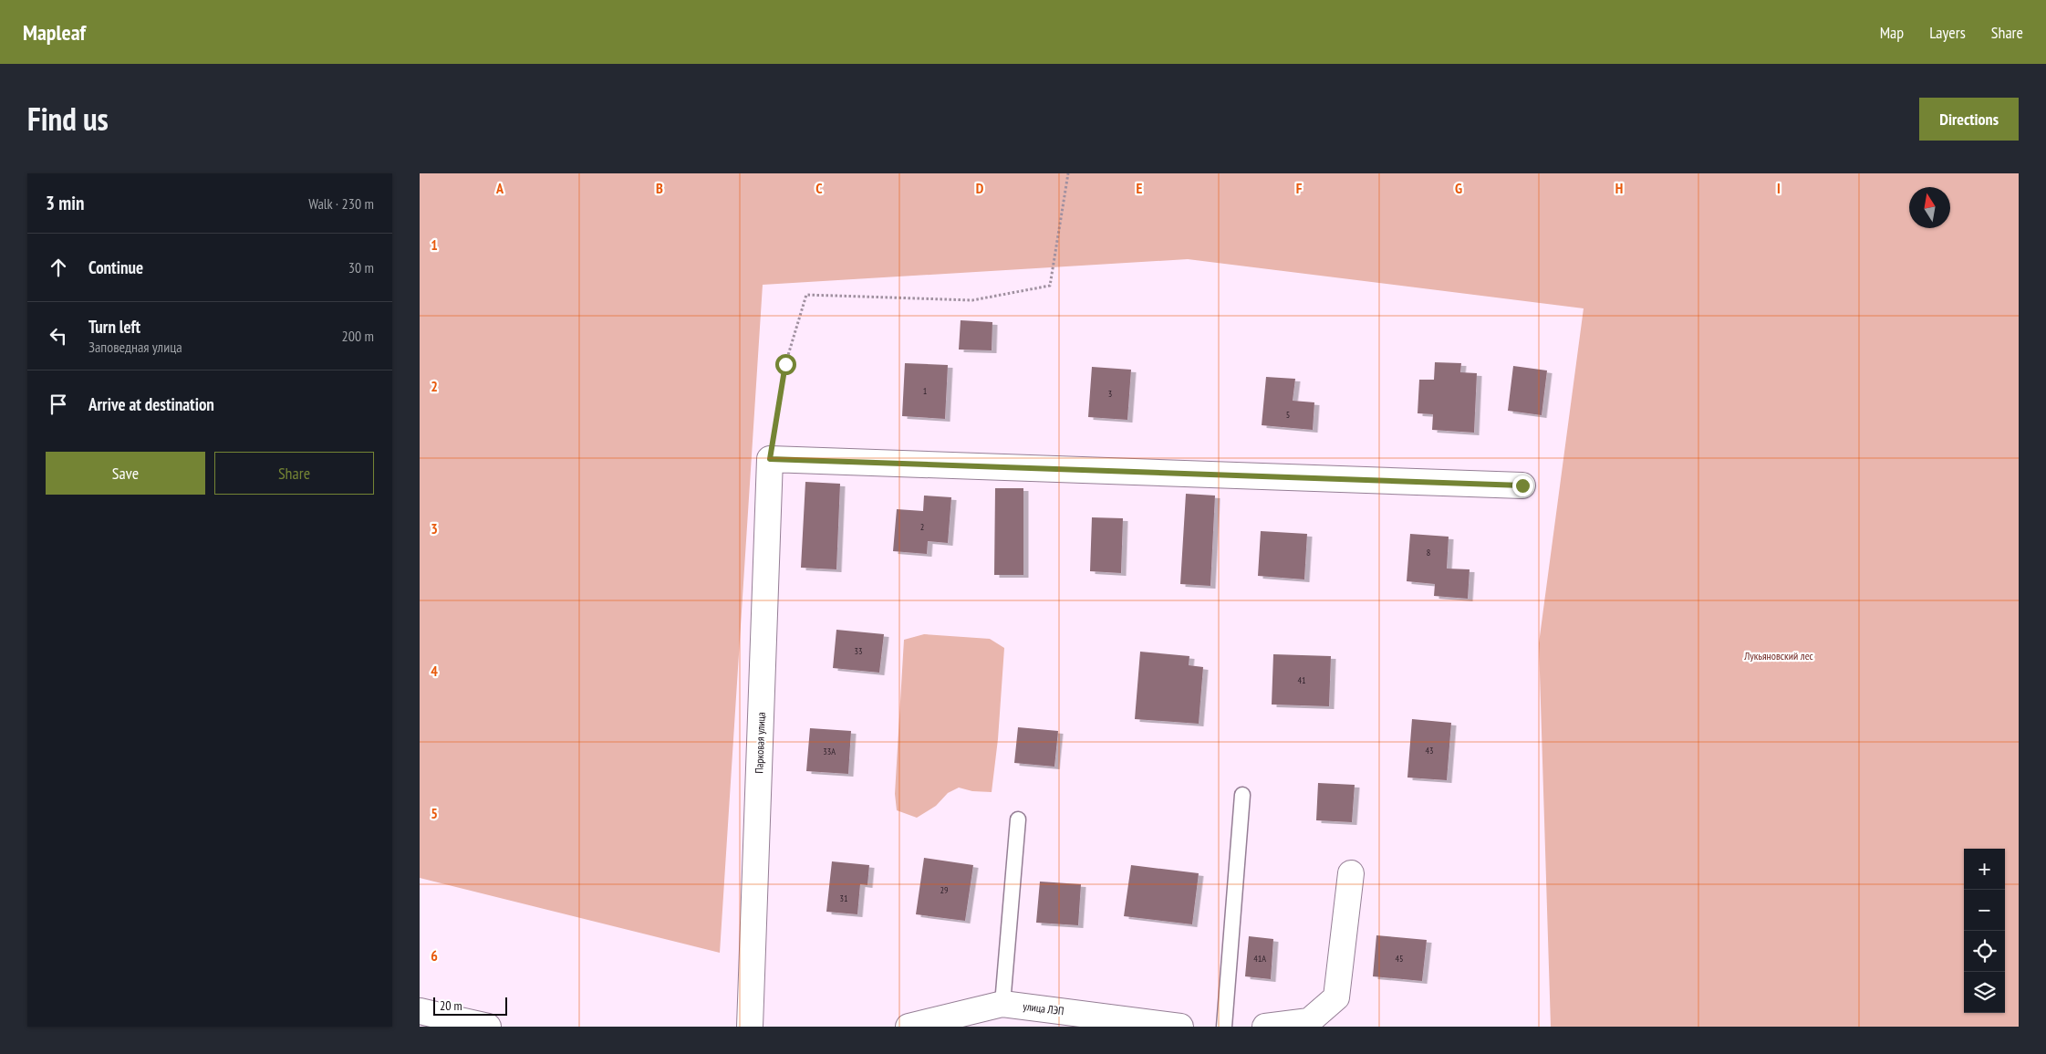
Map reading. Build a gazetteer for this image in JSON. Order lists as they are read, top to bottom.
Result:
{
  "streets": {
    "street": ["Парковая улица", "улица ЛЭП"]
  },
  "parks": ["Лукьяновский лес"],
  "house_numbers": [
    "1",
    "3",
    "5",
    "2",
    "8",
    "33",
    "41",
    "43",
    "33А",
    "29",
    "31",
    "41А",
    "45"
  ],
  "scale_bar": "20 m",
  "north": "top",
  "page": {
    "header": "Mapleaf",
    "nav": ["Map", "Layers", "Share"],
    "title": "Find us",
    "buttons": [
      "Directions",
      ["Save", "Share"]
    ],
    "heading": ["3 min", "Walk · 230 m"],
    "list": [
      ["Continue", "30 m"],
      ["Turn left", "Заповедная улица", "200 m"],
      "Arrive at destination"
    ],
    "map_buttons": ["+", "−"],
    "scale": "20 m"
  },
  "grid": {
    "columns": [
      "A",
      "B",
      "C",
      "D",
      "E",
      "F",
      "G",
      "H",
      "I"
    ],
    "rows": [
      "1",
      "2",
      "3",
      "4",
      "5",
      "6"
    ]
  }
}
